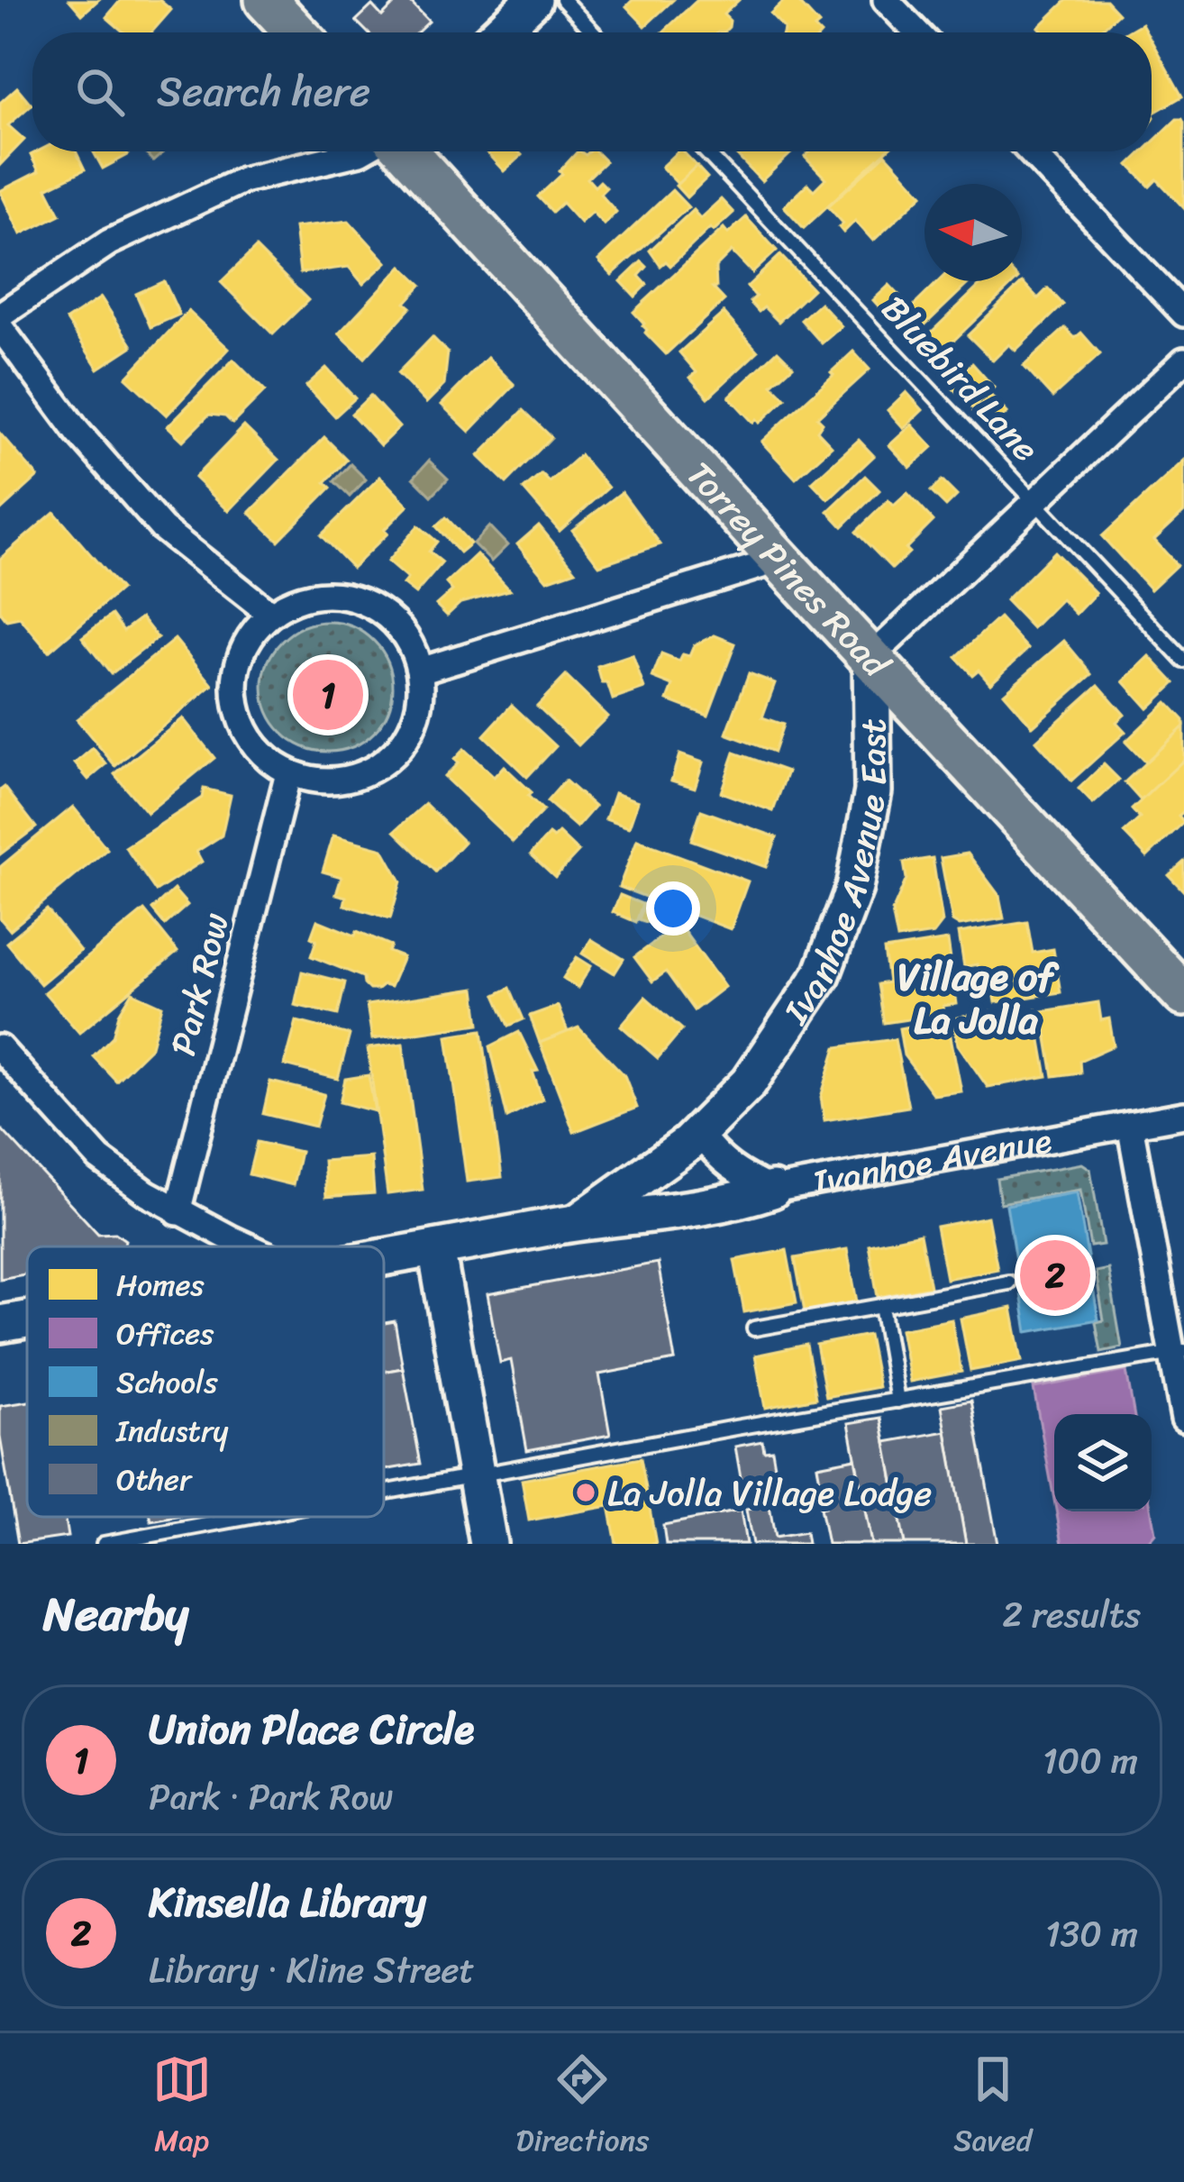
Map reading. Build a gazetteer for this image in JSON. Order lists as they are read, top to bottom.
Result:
{
  "streets": {
    "main road": ["Torrey Pines Road"],
    "street": ["Ivanhoe Avenue East", "Park Row", "Ivanhoe Avenue"],
    "lane": ["Bluebird Lane"]
  },
  "crossings": [
    ["Torrey Pines Road", "Ivanhoe Avenue East"],
    ["Ivanhoe Avenue East", "Ivanhoe Avenue"]
  ],
  "districts": ["Village of La Jolla"],
  "places": ["La Jolla Village Lodge"],
  "legend": [
    "Homes",
    "Offices",
    "Schools",
    "Industry",
    "Other"
  ],
  "north": "left",
  "page": {
    "search": "Search here",
    "pins": ["1", "2"],
    "heading": ["Nearby", "2 results"],
    "list": [
      {
        "mark": "1",
        "name": "Union Place Circle",
        "note": "Park · Park Row",
        "value": "100 m"
      },
      {
        "mark": "2",
        "name": "Kinsella Library",
        "note": "Library · Kline Street",
        "value": "130 m"
      }
    ],
    "nav": ["Map", "Directions", "Saved"]
  }
}
